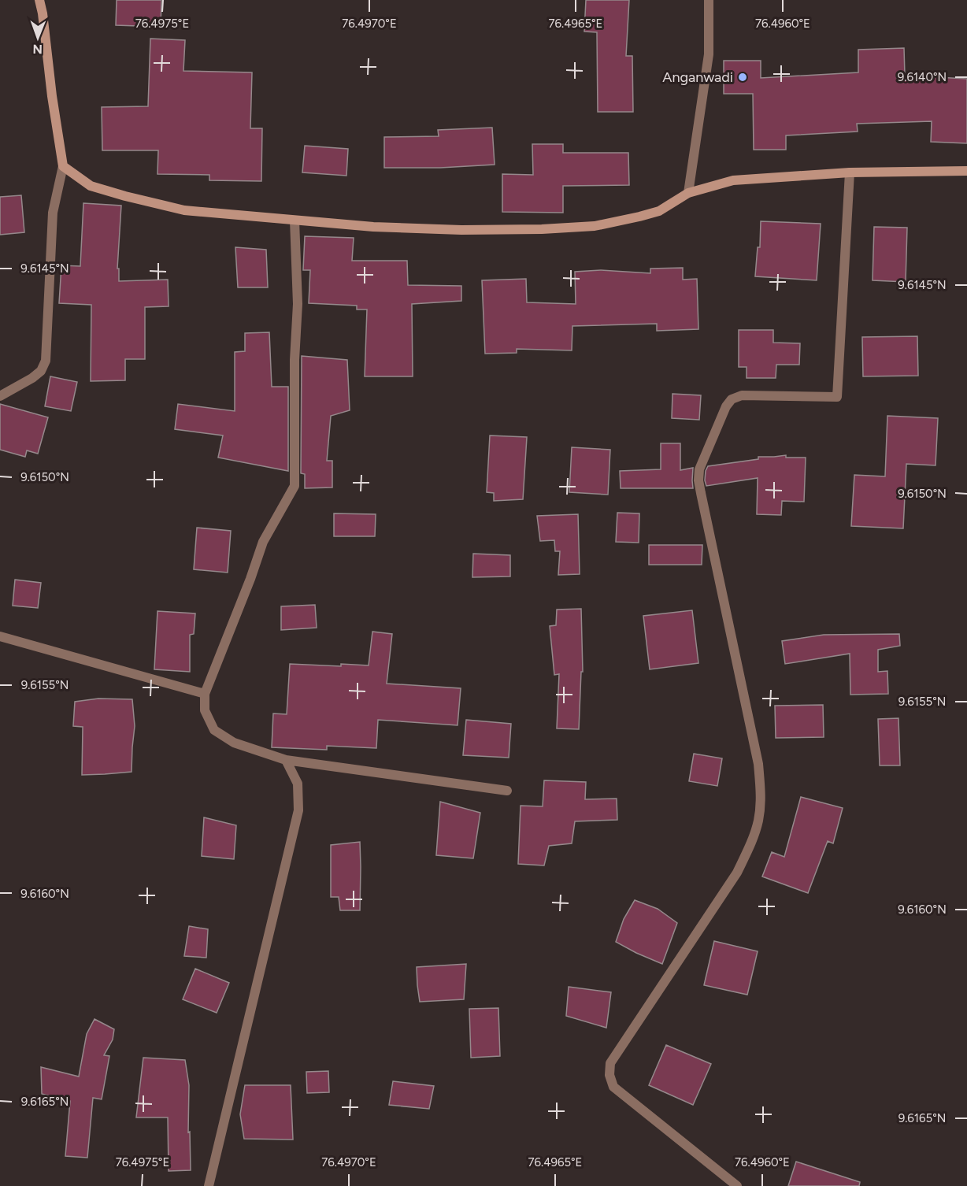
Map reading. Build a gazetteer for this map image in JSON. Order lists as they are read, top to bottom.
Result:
{
  "places": ["Anganwadi"],
  "north": "bottom",
  "coordinates": [
    "76.4975°E",
    "76.4970°E",
    "76.4965°E",
    "76.4960°E",
    "9.6140°N",
    "9.6145°N",
    "9.6150°N",
    "9.6155°N",
    "9.6160°N",
    "9.6165°N"
  ]
}
